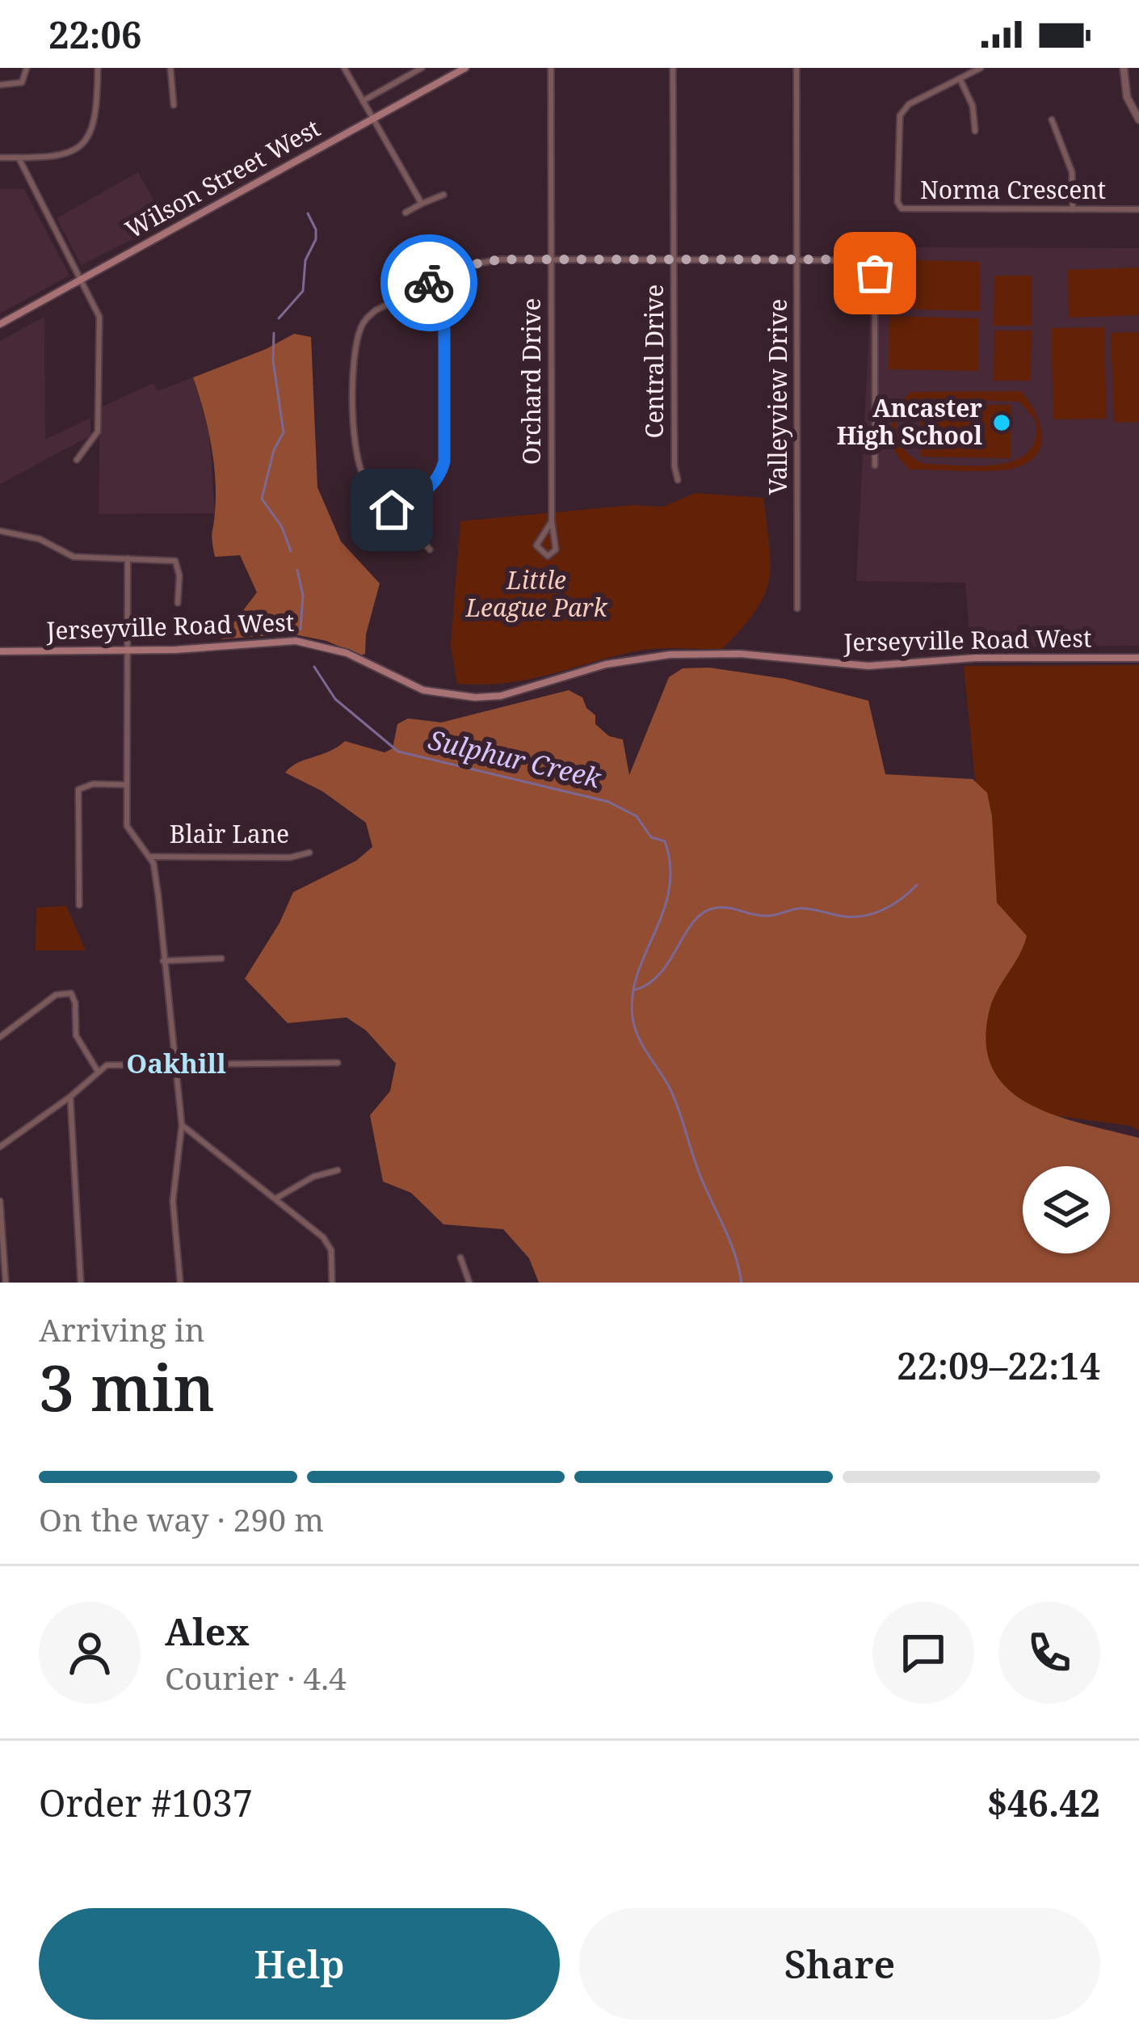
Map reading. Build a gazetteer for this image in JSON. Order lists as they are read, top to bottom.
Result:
{
  "streets": {
    "main road": ["Wilson Street West", "Jerseyville Road West"],
    "street": [
      "Norma Crescent",
      "Central Drive",
      "Orchard Drive",
      "Valleyview Drive",
      "Blair Lane"
    ]
  },
  "districts": ["Oakhill"],
  "water": ["Sulphur Creek"],
  "parks": ["Little League Park"],
  "places": ["Ancaster High School"],
  "page": {
    "status": "22:06",
    "heading": ["3 min", "Arriving in", "22:09–22:14"],
    "panel": [
      "Alex",
      "Courier · 4.4",
      "Order #1037",
      "$46.42"
    ],
    "bar": "On the way · 290 m",
    "buttons": ["Help", "Share"]
  }
}
